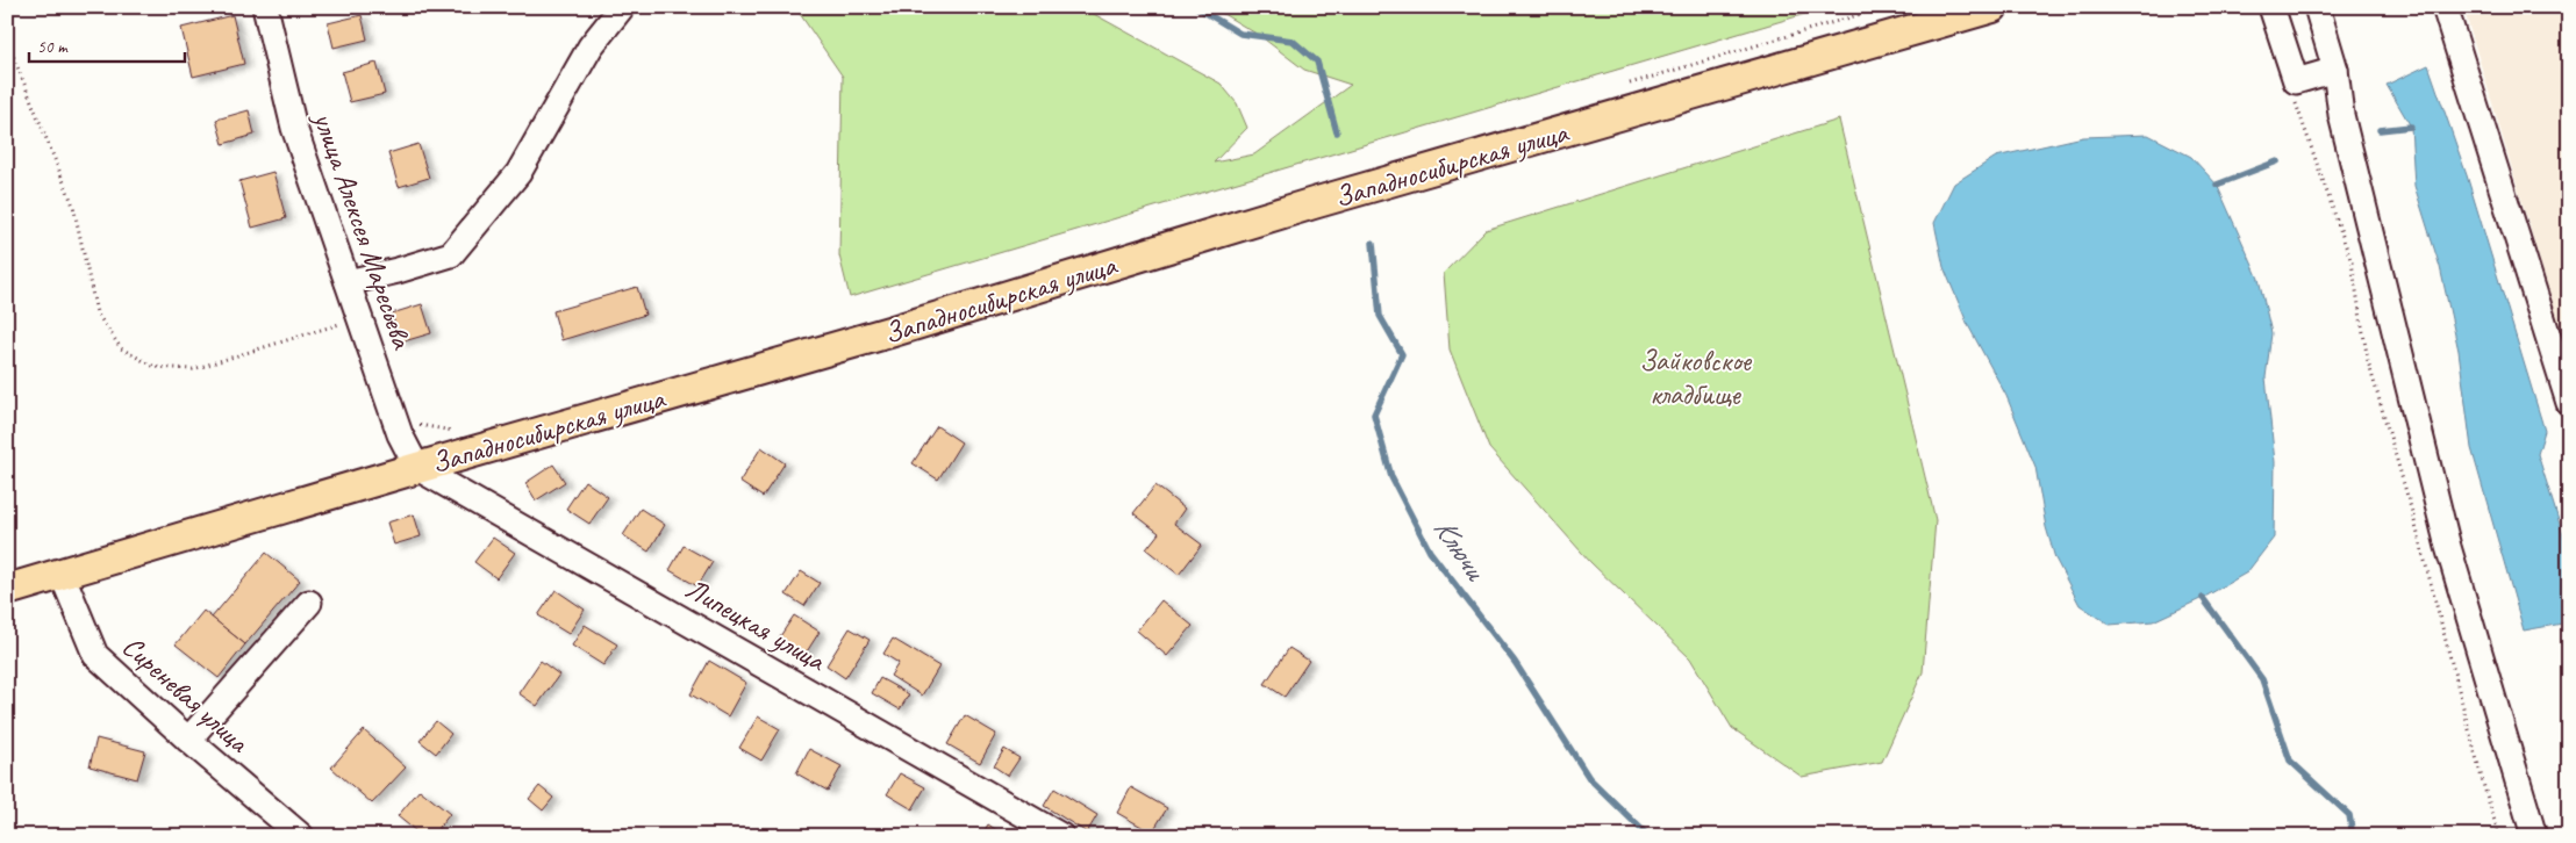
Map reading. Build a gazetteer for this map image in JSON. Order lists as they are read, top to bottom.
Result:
{
  "streets": {
    "main road": ["Западносибирская улица"],
    "street": ["улица Алексея Маресьева", "Липецкая улица", "Сиреневая улица"]
  },
  "crossings": [
    ["Западносибирская улица", "улица Алексея Маресьева"],
    ["Западносибирская улица", "Липецкая улица"],
    ["Западносибирская улица", "Сиреневая улица"],
    ["улица Алексея Маресьева", "Липецкая улица"]
  ],
  "water": ["Ключи"],
  "parks": ["Зайковское кладбище"],
  "scale_bar": "50 m"
}
